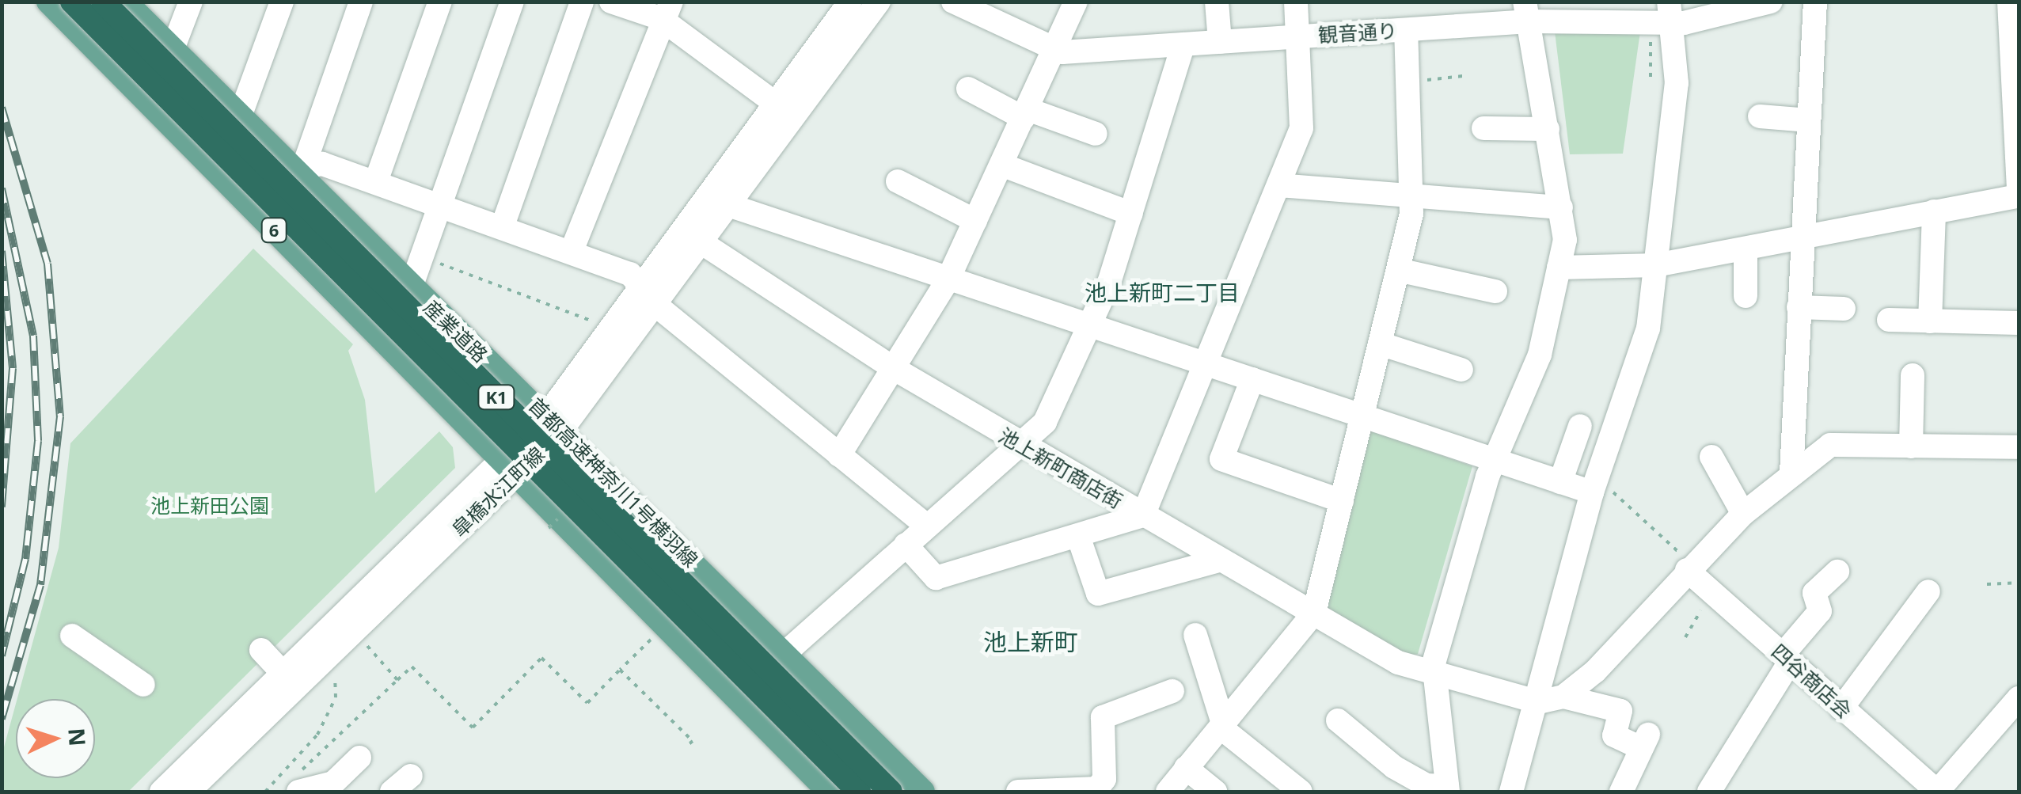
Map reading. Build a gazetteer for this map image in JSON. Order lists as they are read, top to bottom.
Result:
{
  "streets": {
    "highway": ["K1", "首都高速神奈川1号横羽線"],
    "main road": ["6", "産業道路"],
    "street": [
      "観音通り",
      "池上新町商店街",
      "皐橋水江町線",
      "四谷商店会"
    ]
  },
  "crossings": [
    ["6", "皐橋水江町線"],
    ["産業道路", "皐橋水江町線"],
    ["池上新町商店街", "皐橋水江町線"]
  ],
  "districts": ["池上新町二丁目", "池上新町"],
  "parks": ["池上新田公園"],
  "north": "right"
}
